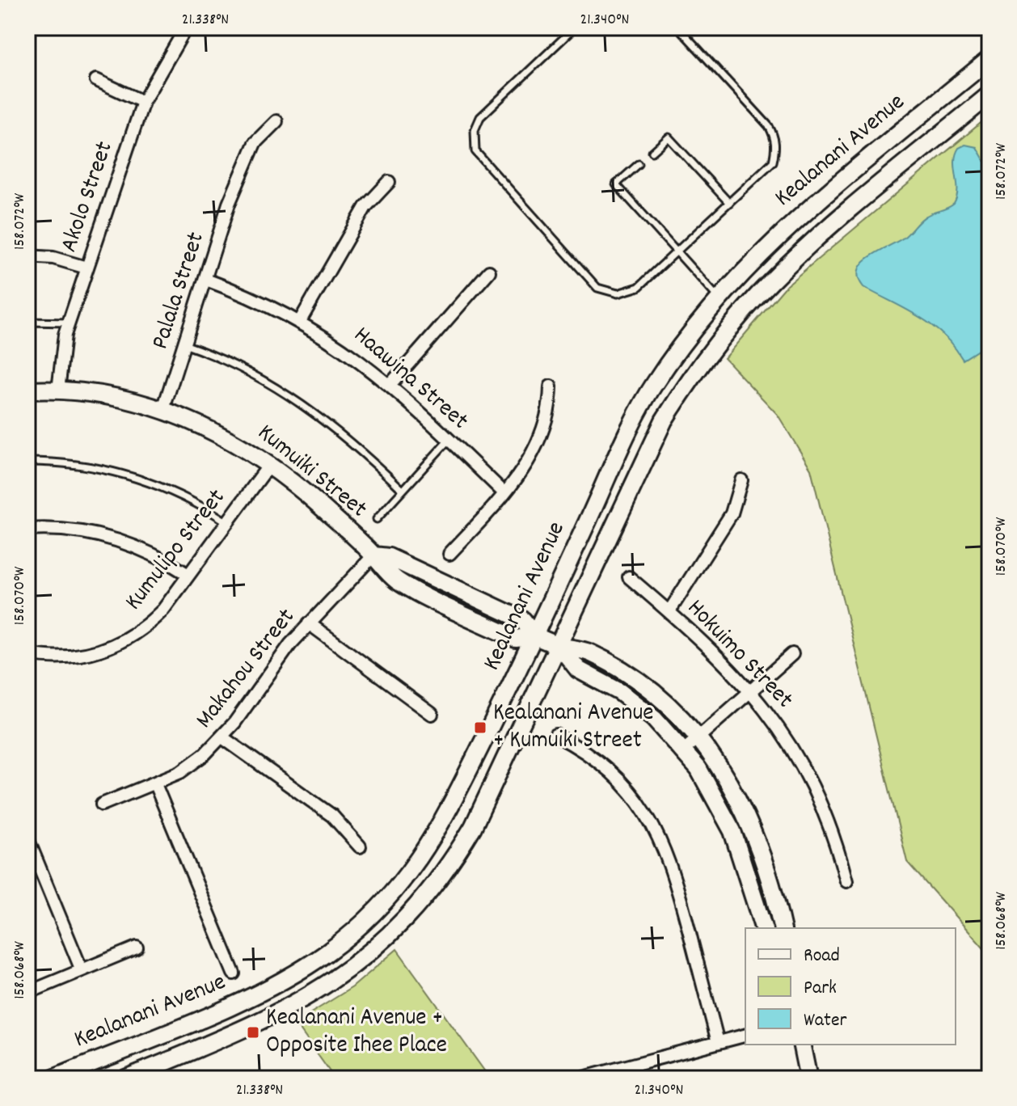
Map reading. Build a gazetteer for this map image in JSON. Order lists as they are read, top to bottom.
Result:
{
  "streets": {
    "street": [
      "Kealanani Avenue",
      "Akolo Street",
      "Palala Street",
      "Haawina Street",
      "Kumuiki Street",
      "Kumulipo Street",
      "Hokuimo Street",
      "Makahou Street"
    ]
  },
  "crossings": [
    ["Kealanani Avenue", "Kumuiki Street"],
    ["Akolo Street", "Kumuiki Street"],
    ["Palala Street", "Haawina Street"],
    ["Palala Street", "Kumuiki Street"],
    ["Kumuiki Street", "Kumulipo Street"],
    ["Kumuiki Street", "Makahou Street"]
  ],
  "places": {
    "transit": ["Kealanani Avenue + Kumuiki Street", "Kealanani Avenue + Opposite Ihee Place"]
  },
  "legend": ["Road", "Park", "Water"],
  "coordinates": [
    "21.338°N",
    "21.340°N",
    "158.072°W",
    "158.070°W",
    "158.068°W"
  ]
}
